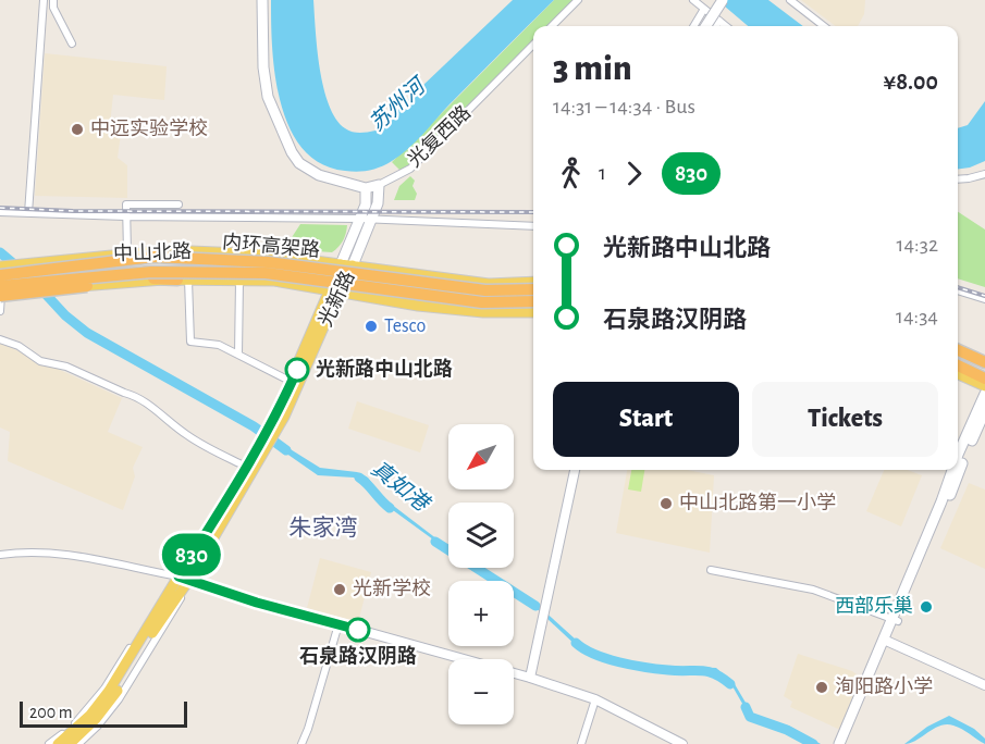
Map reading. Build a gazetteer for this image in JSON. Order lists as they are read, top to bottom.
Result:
{
  "streets": {
    "highway": ["内环高架路"],
    "main road": ["光复西路", "中山北路", "光新路"]
  },
  "crossings": [
    ["光复西路", "光新路"],
    ["内环高架路", "中山北路"],
    ["中山北路", "光新路"]
  ],
  "districts": ["朱家湾"],
  "water": ["苏州河", "真如港"],
  "places": [
    "中远实验学校",
    "Tesco",
    "光新路中山北路",
    "中山北路第一小学",
    "光新学校",
    "西部乐巢",
    "石泉路汉阴路",
    "洵阳路小学"
  ],
  "lines": ["bus line 830"],
  "scale_bar": "200 m",
  "north": "bottom left",
  "page": {
    "on_map": "830",
    "heading": ["3 min", "14:31 – 14:34 · Bus", "¥8.00"],
    "legs": ["1", "830"],
    "list": [
      {
        "name": "光新路中山北路",
        "value": "14:32"
      },
      {
        "name": "石泉路汉阴路",
        "value": "14:34"
      }
    ],
    "buttons": ["Start", "Tickets"],
    "map_buttons": ["+", "−"],
    "scale": "200 m"
  }
}
